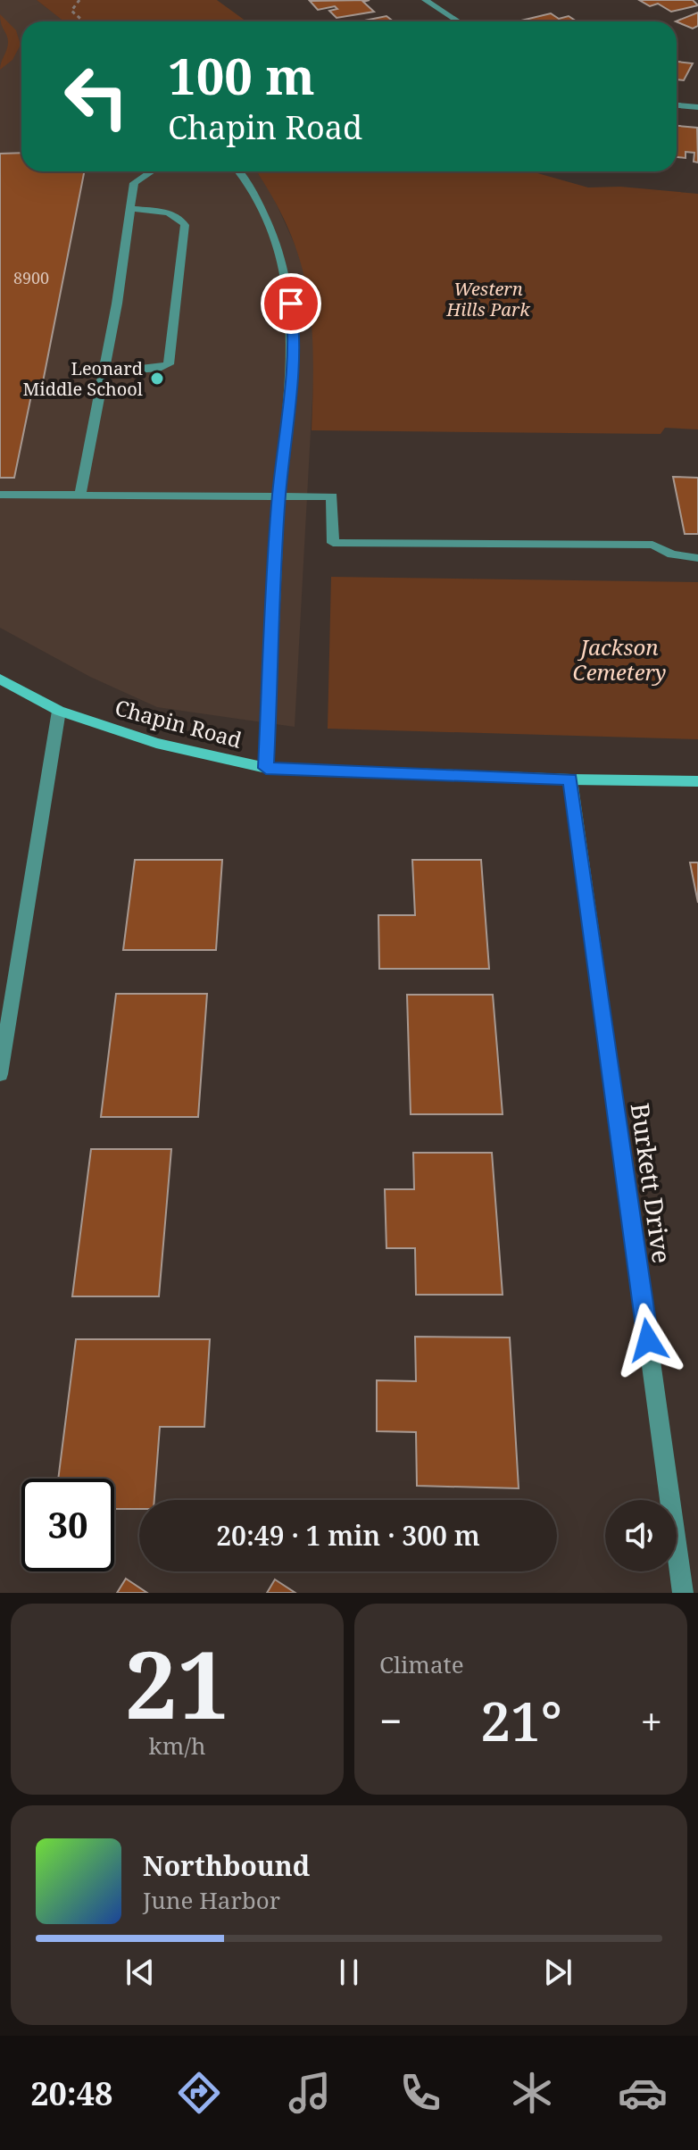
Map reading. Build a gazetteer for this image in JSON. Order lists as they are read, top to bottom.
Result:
{
  "streets": {
    "street": ["Chapin Road", "Burkett Drive"]
  },
  "crossings": [
    ["Chapin Road", "Burkett Drive"]
  ],
  "parks": ["Western Hills Park", "Jackson Cemetery"],
  "places": ["Leonard Middle School"],
  "house_numbers": ["8900"],
  "page": {
    "turn": ["100 m", "Chapin Road"],
    "limit": "30",
    "trip": "20:49 · 1 min · 300 m",
    "tile": [
      ["21", "km/h"],
      "Climate"
    ],
    "heat": ["−", "21°", "+"],
    "song": ["Northbound", "June Harbor"],
    "tabs": "20:48"
  }
}
